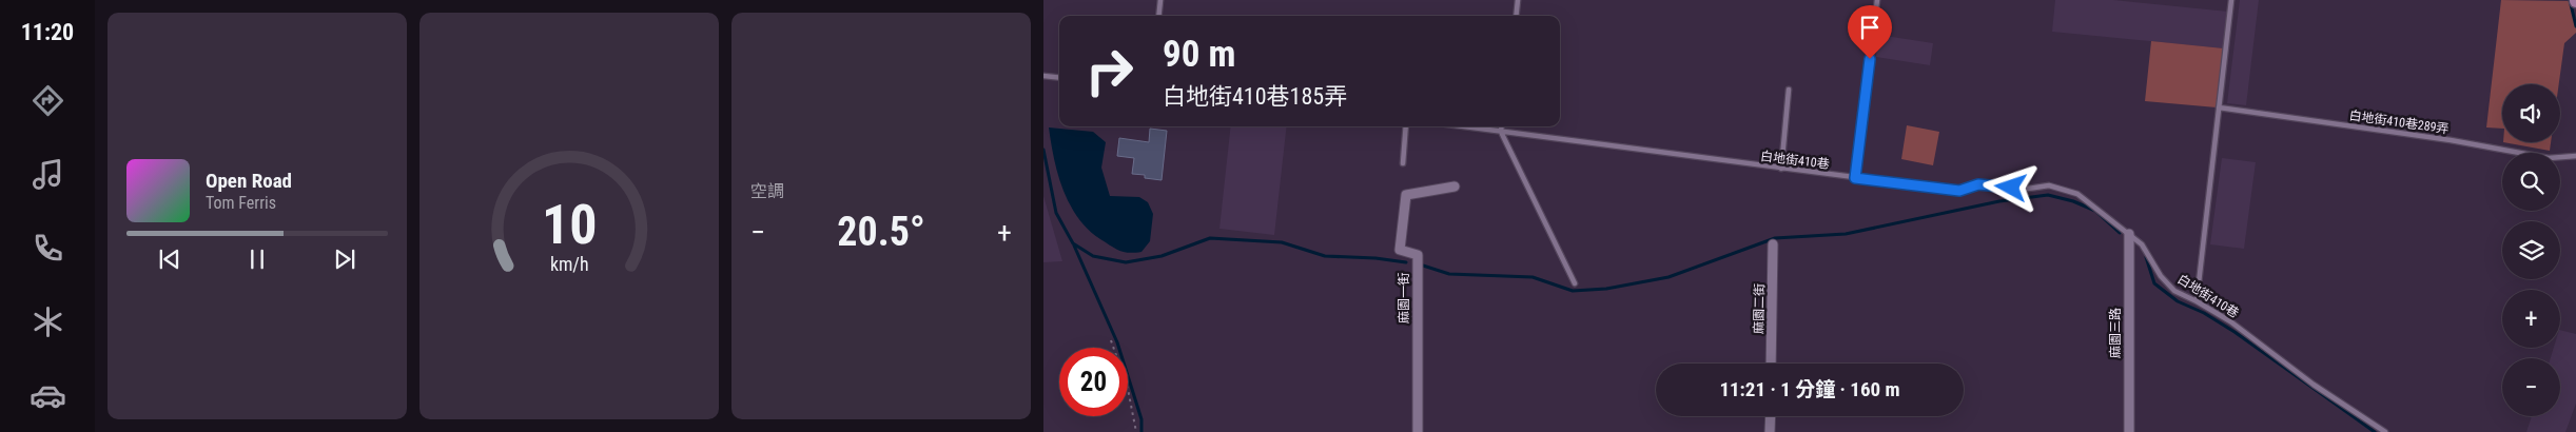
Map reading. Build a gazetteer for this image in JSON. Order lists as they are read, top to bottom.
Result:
{
  "streets": {
    "street": ["麻園一街", "麻園二街", "麻園三路"],
    "lane": ["白地街410巷289弄", "白地街410巷"]
  },
  "crossings": [
    ["白地街410巷", "麻園三路"]
  ],
  "page": {
    "tabs": "11:20",
    "tile": "空調",
    "turn": ["90 m", "白地街410巷185弄"],
    "map_buttons": ["+", "−"],
    "song": ["Open Road", "Tom Ferris"],
    "heat": ["−", "20.5°", "+"],
    "limit": "20",
    "trip": "11:21 · 1 分鐘 · 160 m",
    "gauge": ["10", "km/h"]
  }
}
